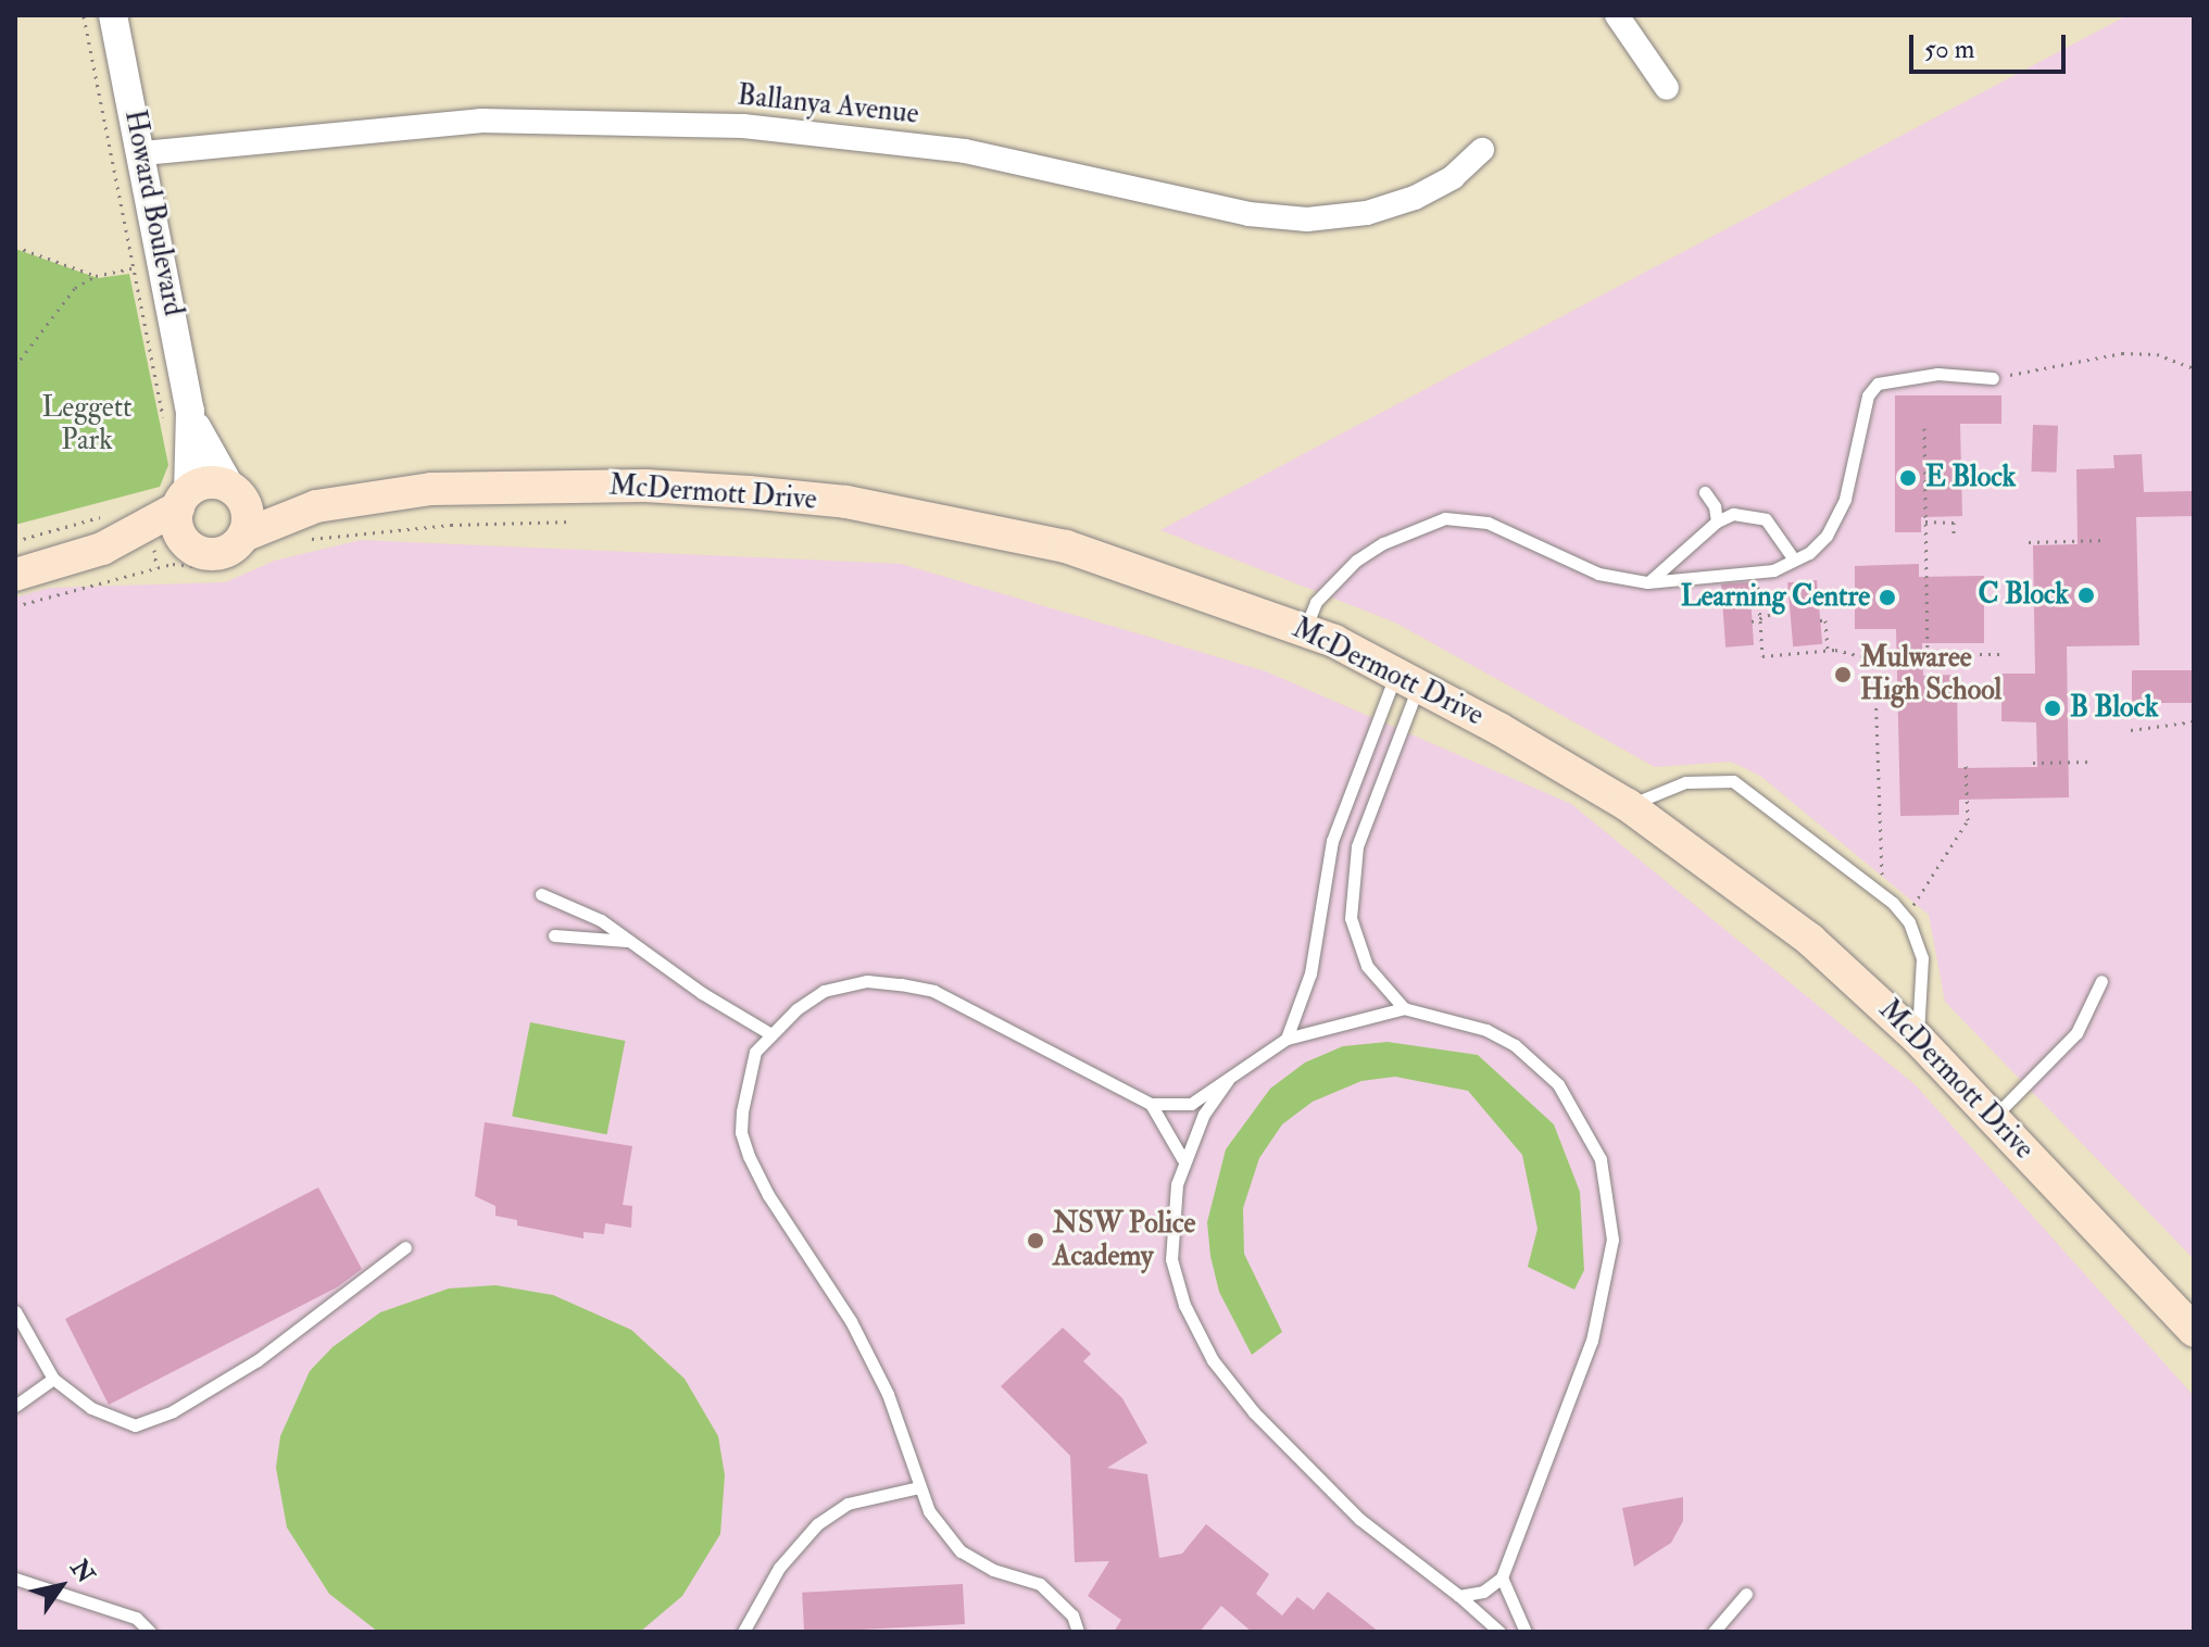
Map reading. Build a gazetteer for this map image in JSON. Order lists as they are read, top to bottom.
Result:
{
  "streets": {
    "main road": ["McDermott Drive"],
    "street": ["Ballanya Avenue", "Howard Boulevard"]
  },
  "crossings": [
    ["Ballanya Avenue", "Howard Boulevard"],
    ["Howard Boulevard", "McDermott Drive"]
  ],
  "parks": ["Leggett Park"],
  "places": [
    "E Block",
    "C Block",
    "Learning Centre",
    "Mulwaree High School",
    "B Block",
    "NSW Police Academy"
  ],
  "scale_bar": "50 m",
  "north": "top right"
}
